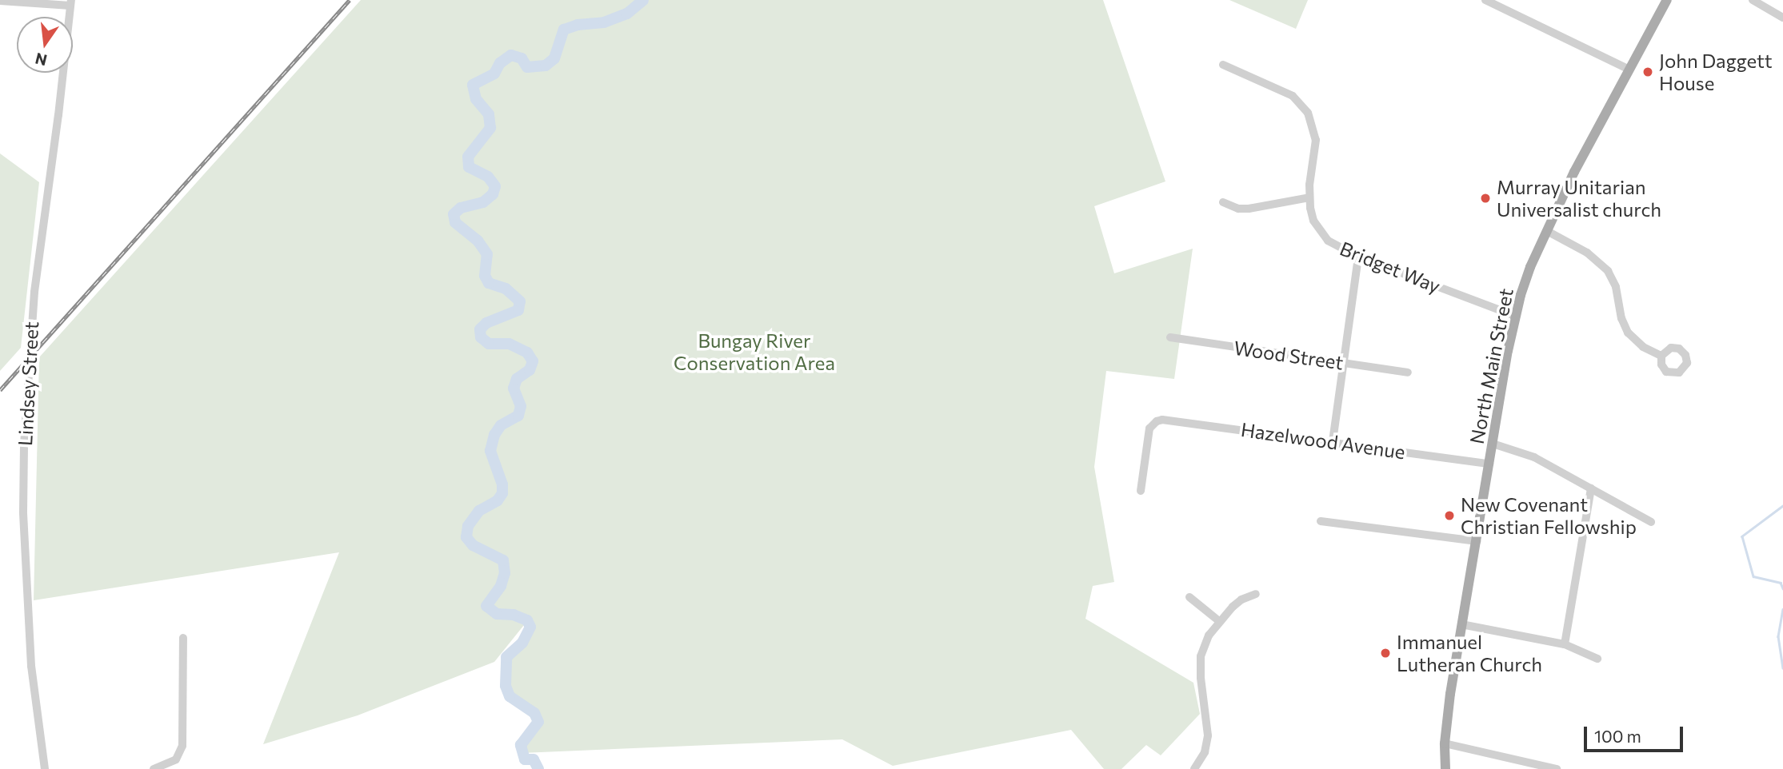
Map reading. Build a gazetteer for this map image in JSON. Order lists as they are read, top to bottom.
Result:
{
  "streets": {
    "main road": ["North Main Street"],
    "street": [
      "Bridget Way",
      "Wood Street",
      "Lindsey Street",
      "Hazelwood Avenue"
    ]
  },
  "crossings": [
    ["Bridget Way", "North Main Street"],
    ["North Main Street", "Hazelwood Avenue"]
  ],
  "parks": ["Bungay River Conservation Area"],
  "places": [
    "John Daggett House",
    "Murray Unitarian Universalist church",
    "New Covenant Christian Fellowship",
    "Immanuel Lutheran Church"
  ],
  "scale_bar": "100 m",
  "north": "bottom"
}
